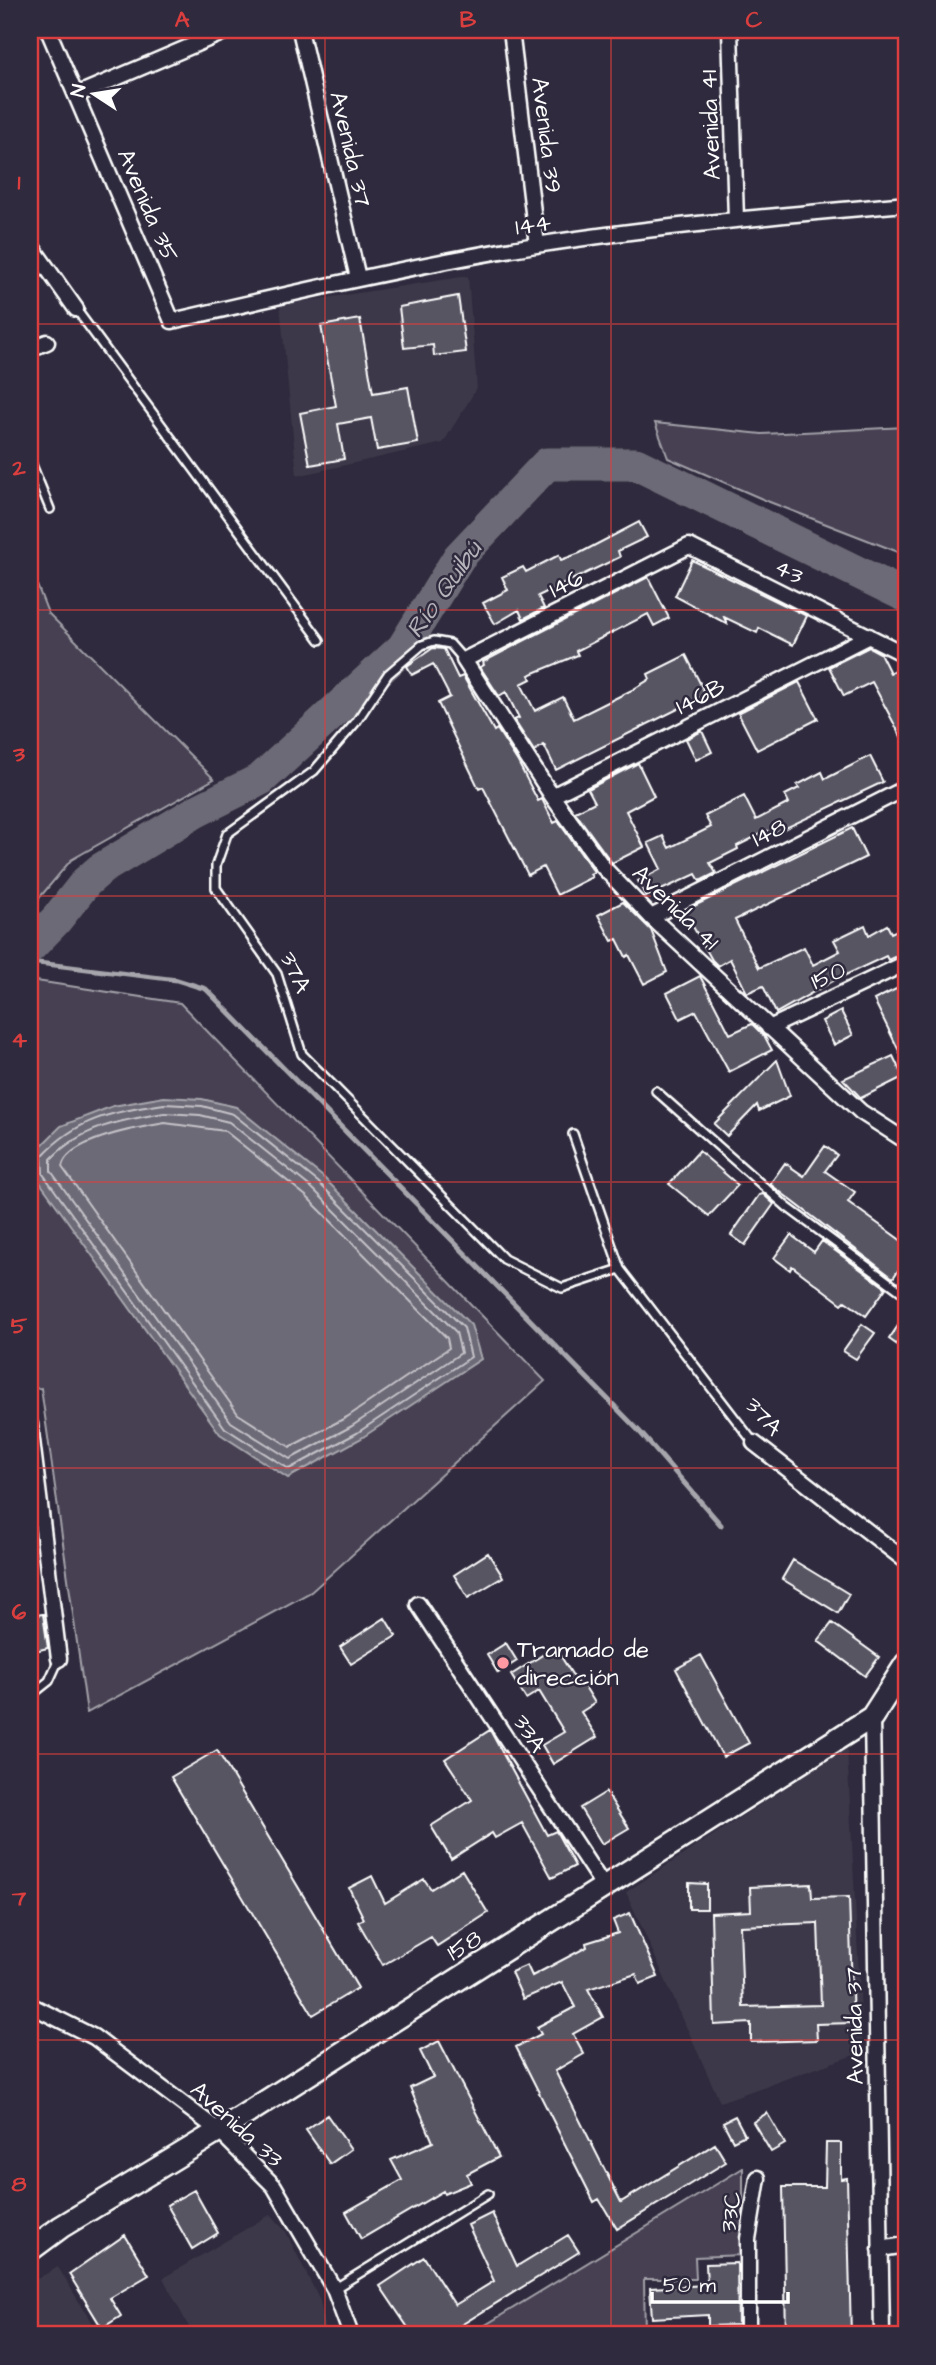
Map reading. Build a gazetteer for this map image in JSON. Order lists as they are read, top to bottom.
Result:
{
  "streets": {
    "street": [
      "Avenida 41",
      "Avenida 39",
      "Avenida 37",
      "Avenida 35",
      "144",
      "43",
      "146",
      "146B",
      "148",
      "37A",
      "150",
      "33A",
      "158",
      "Avenida 33",
      "33C"
    ]
  },
  "crossings": [
    ["Avenida 41", "144"],
    ["Avenida 41", "146"],
    ["Avenida 41", "146B"],
    ["Avenida 41", "148"],
    ["Avenida 41", "37A"],
    ["Avenida 41", "150"],
    ["Avenida 39", "144"],
    ["Avenida 37", "144"],
    ["Avenida 37", "158"],
    ["Avenida 35", "144"],
    ["43", "146"],
    ["43", "146B"],
    ["146", "37A"],
    ["33A", "158"],
    ["158", "Avenida 33"]
  ],
  "water": ["Río Quibú"],
  "places": ["Tramado de dirección"],
  "scale_bar": "50 m",
  "north": "left",
  "grid": {
    "columns": ["A", "B", "C"],
    "rows": [
      "1",
      "2",
      "3",
      "4",
      "5",
      "6",
      "7",
      "8"
    ]
  }
}
